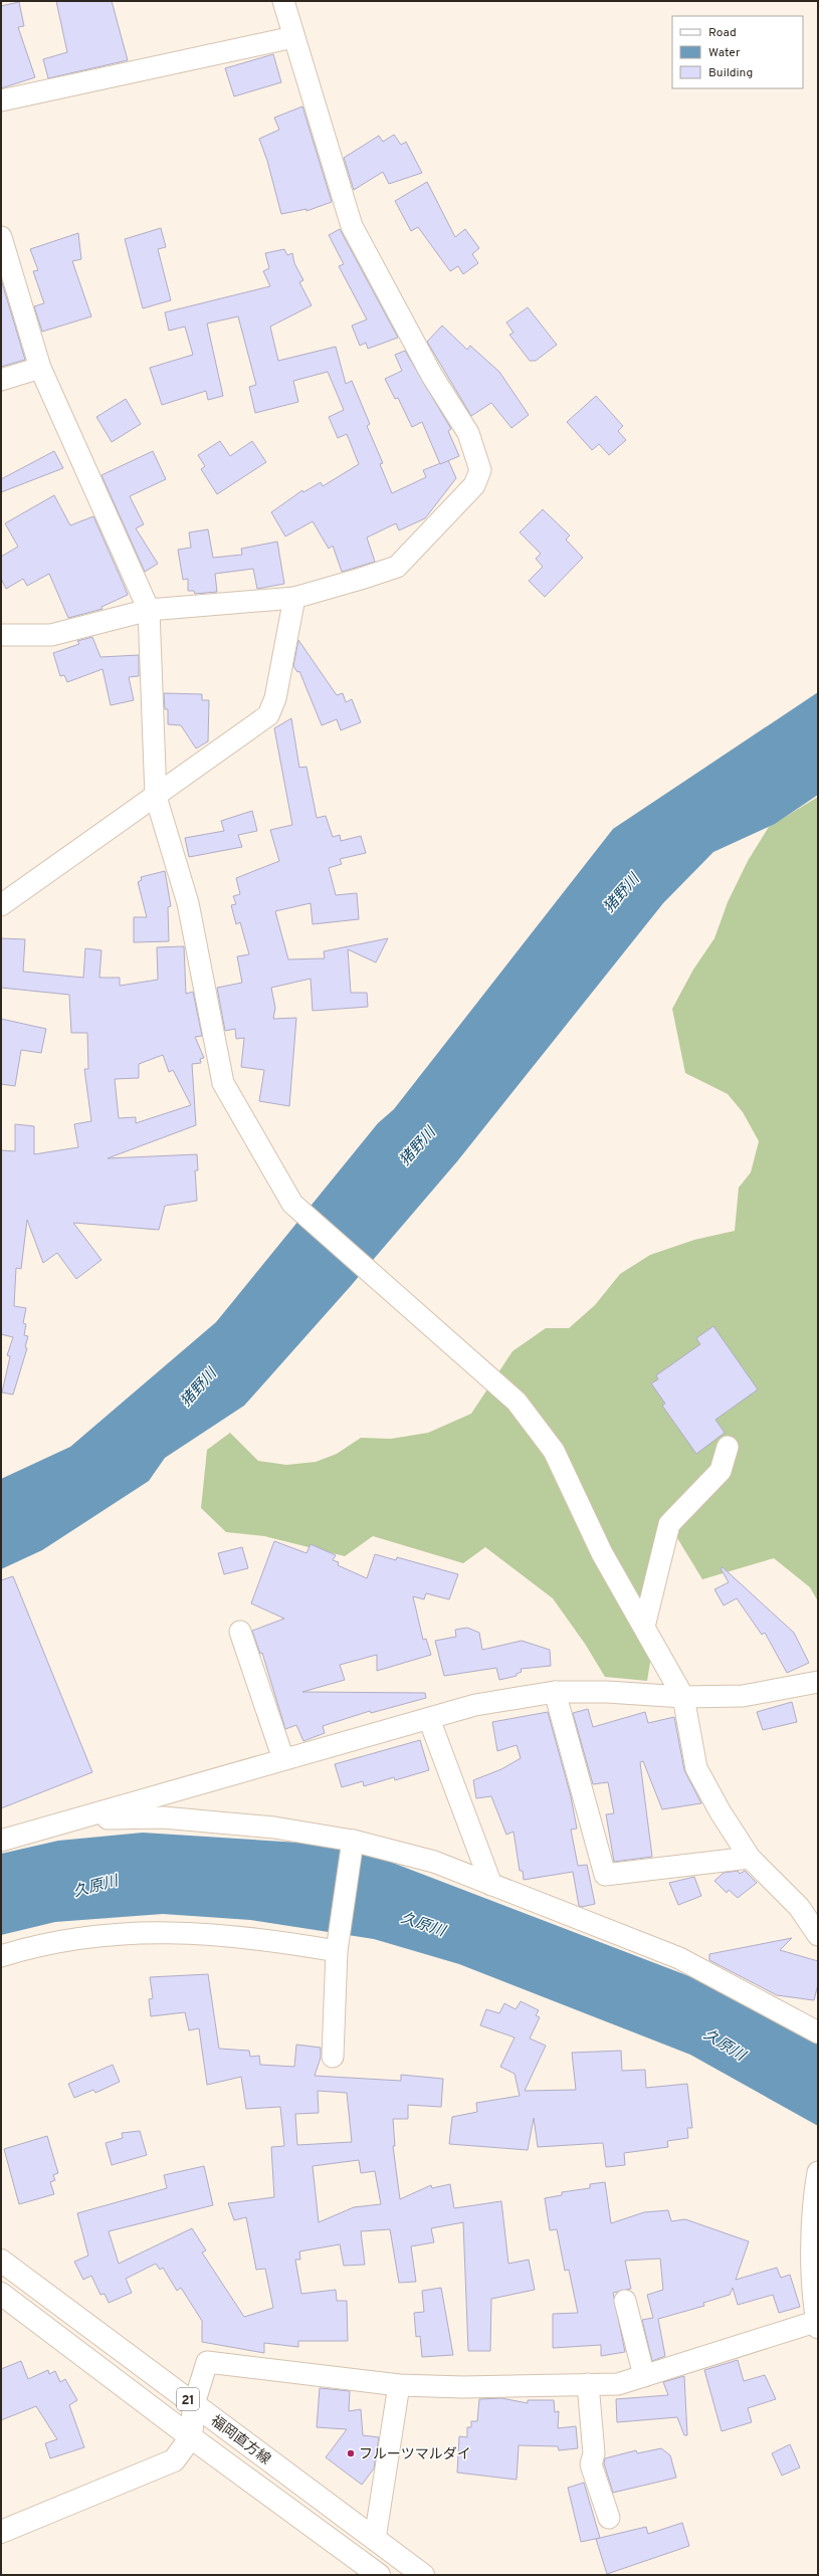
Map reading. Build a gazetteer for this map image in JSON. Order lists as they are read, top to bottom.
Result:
{
  "streets": {
    "main road": ["21", "福岡直方線"]
  },
  "water": ["猪野川", "久原川"],
  "places": ["フルーツマルダイ"],
  "legend": ["Road", "Water", "Building"]
}
